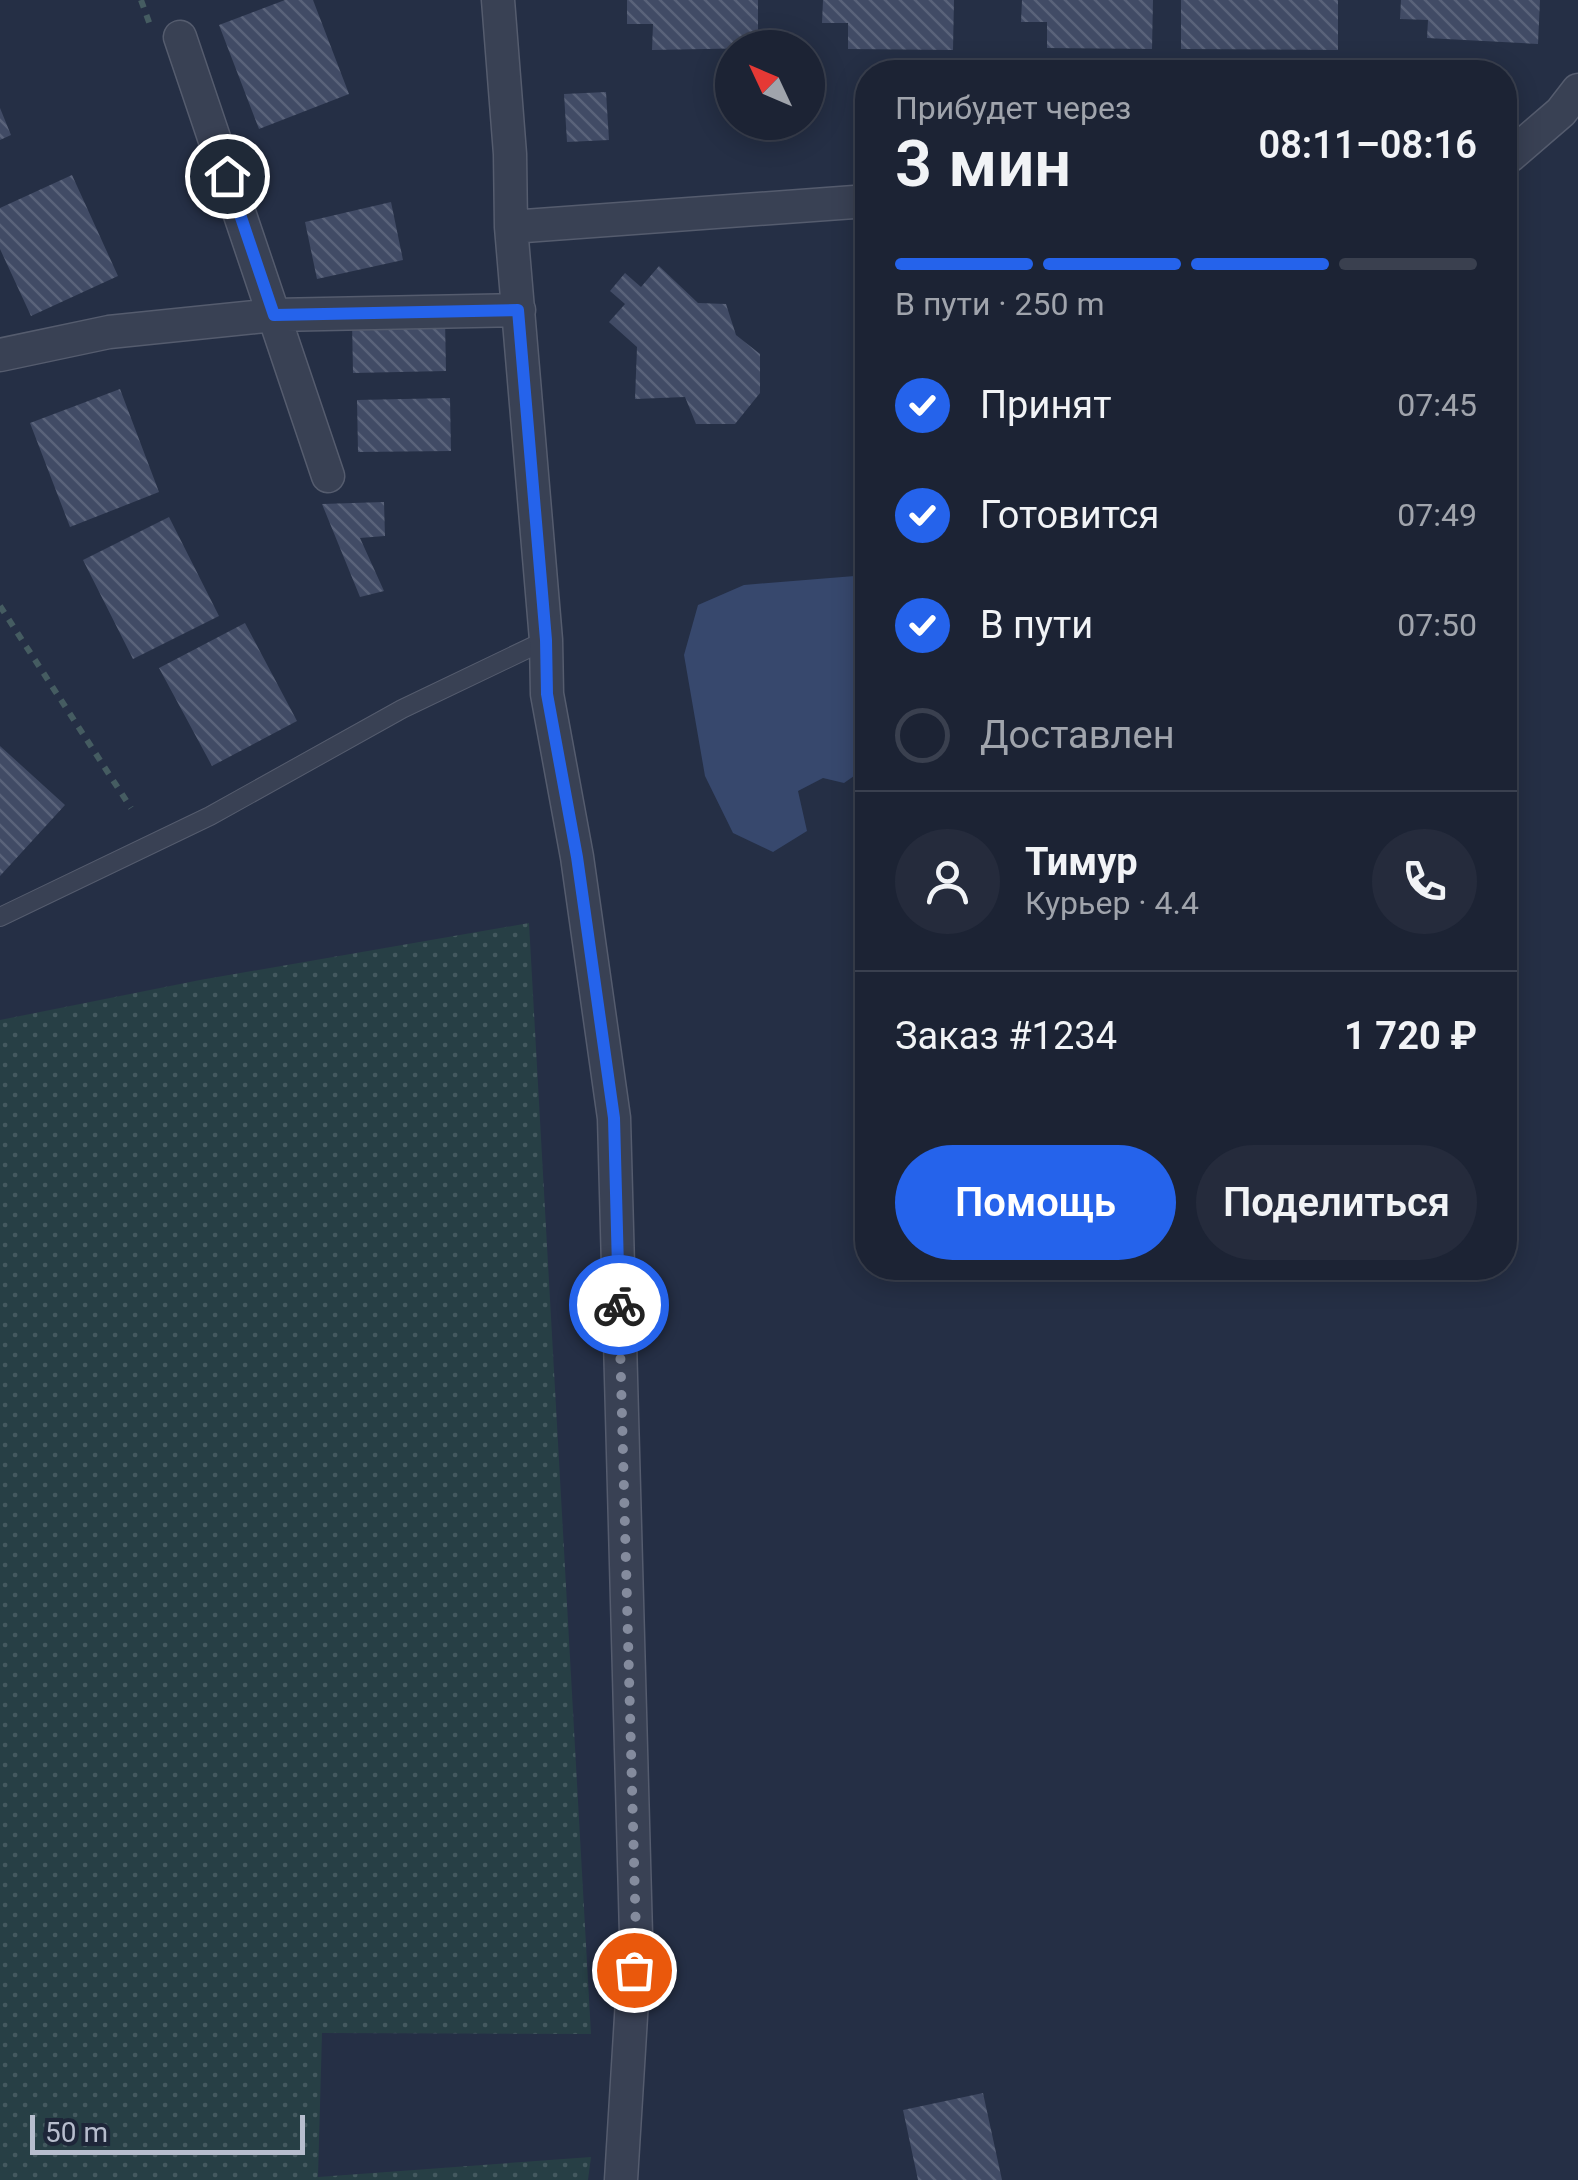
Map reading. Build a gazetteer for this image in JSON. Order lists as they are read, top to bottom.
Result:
{
  "scale_bar": "50 m",
  "north": "top left",
  "page": {
    "heading": ["3 мин", "Прибудет через", "08:11–08:16"],
    "panel": [
      "Тимур",
      "Курьер · 4.4",
      "Заказ #1234",
      "1 720 ₽"
    ],
    "bar": "В пути · 250 m",
    "list": [
      ["Принят", "07:45"],
      ["Готовится", "07:49"],
      ["В пути", "07:50"],
      "Доставлен"
    ],
    "buttons": ["Помощь", "Поделиться"],
    "scale": "50 m"
  }
}
